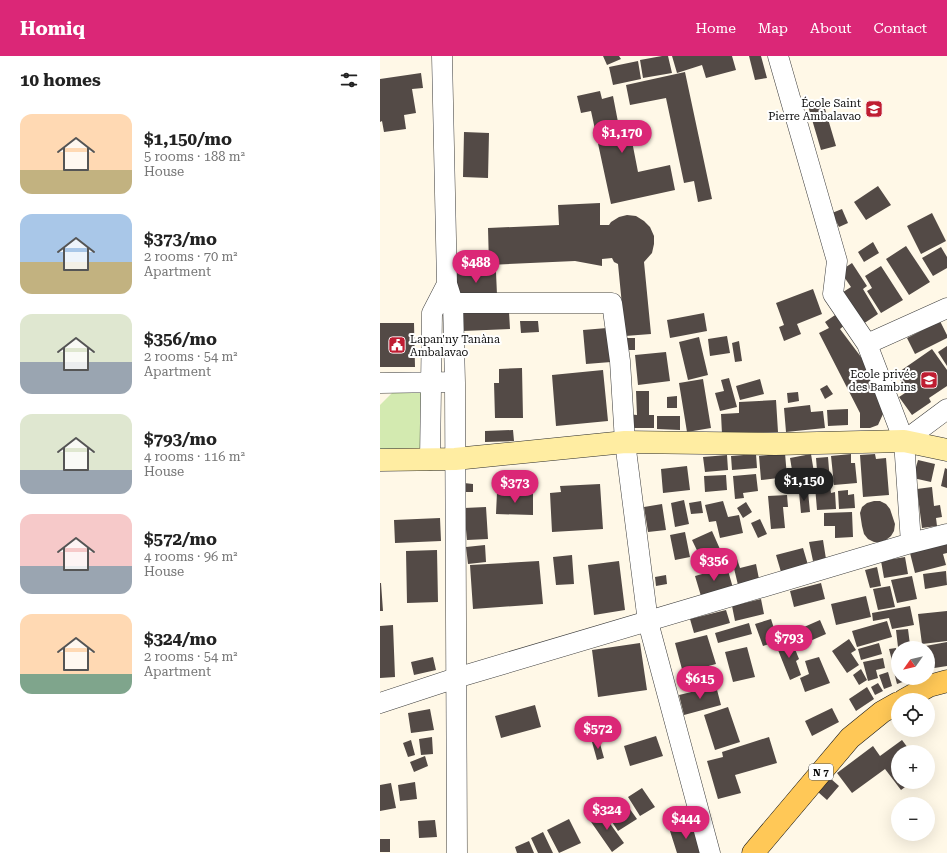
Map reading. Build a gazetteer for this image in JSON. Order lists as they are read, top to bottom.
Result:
{
  "streets": {
    "main road": ["N 7"]
  },
  "places": {
    "school or university": ["École Saint Pierre Ambalavao", "Ecole privée des Bambins"],
    "public building": ["Lapan'ny Tanàna Ambalavao"]
  },
  "north": "bottom left",
  "page": {
    "header": "Homiq",
    "nav": [
      "Home",
      "Map",
      "About",
      "Contact"
    ],
    "heading": "10 homes",
    "list": [
      {
        "name": "$1,150/mo",
        "note": "5 rooms · 188 m² · House"
      },
      {
        "name": "$373/mo",
        "note": "2 rooms · 70 m² · Apartment"
      },
      {
        "name": "$356/mo",
        "note": "2 rooms · 54 m² · Apartment"
      },
      {
        "name": "$793/mo",
        "note": "4 rooms · 116 m² · House"
      },
      {
        "name": "$572/mo",
        "note": "4 rooms · 96 m² · House"
      },
      {
        "name": "$324/mo",
        "note": "2 rooms · 54 m² · Apartment"
      }
    ],
    "price": [
      "$1,170",
      "$488",
      "$1,150",
      "$373",
      "$356",
      "$793",
      "$615",
      "$572",
      "$324",
      "$444"
    ],
    "map_buttons": ["+", "−"]
  }
}
